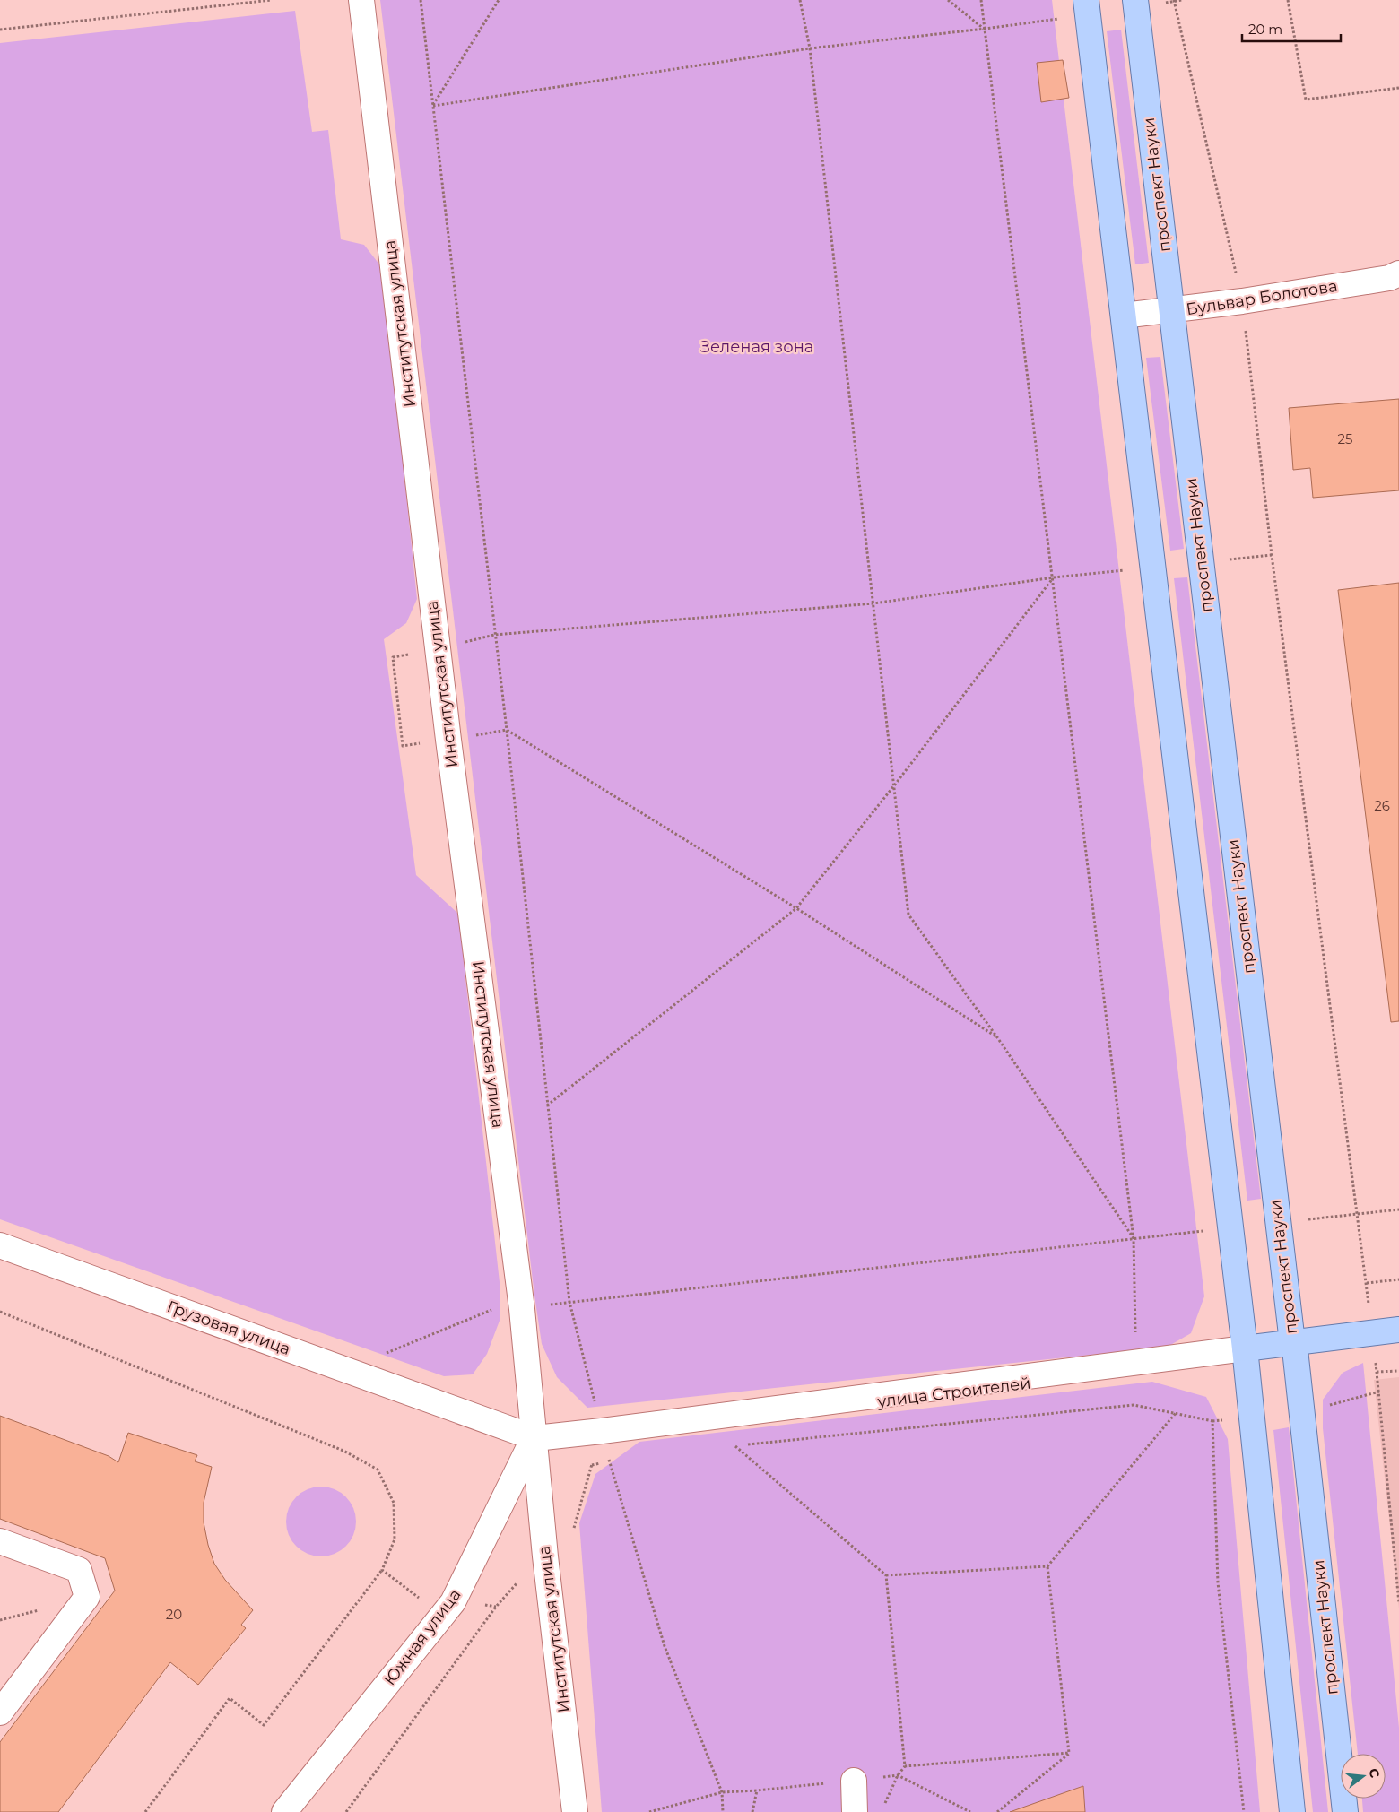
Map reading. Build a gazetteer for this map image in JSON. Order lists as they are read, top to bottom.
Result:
{
  "streets": {
    "main road": ["проспект Науки", "улица Строителей"],
    "street": [
      "Бульвар Болотова",
      "Институтская улица",
      "Грузовая улица",
      "Южная улица"
    ]
  },
  "crossings": [
    ["проспект Науки", "Бульвар Болотова"],
    ["проспект Науки", "улица Строителей"],
    ["Институтская улица", "Грузовая улица"],
    ["Институтская улица", "улица Строителей"],
    ["Институтская улица", "Южная улица"],
    ["Грузовая улица", "улица Строителей"],
    ["Грузовая улица", "Южная улица"],
    ["улица Строителей", "Южная улица"]
  ],
  "parks": ["Зеленая зона"],
  "house_numbers": ["25", "26", "20"],
  "scale_bar": "20 m",
  "north": "right"
}
